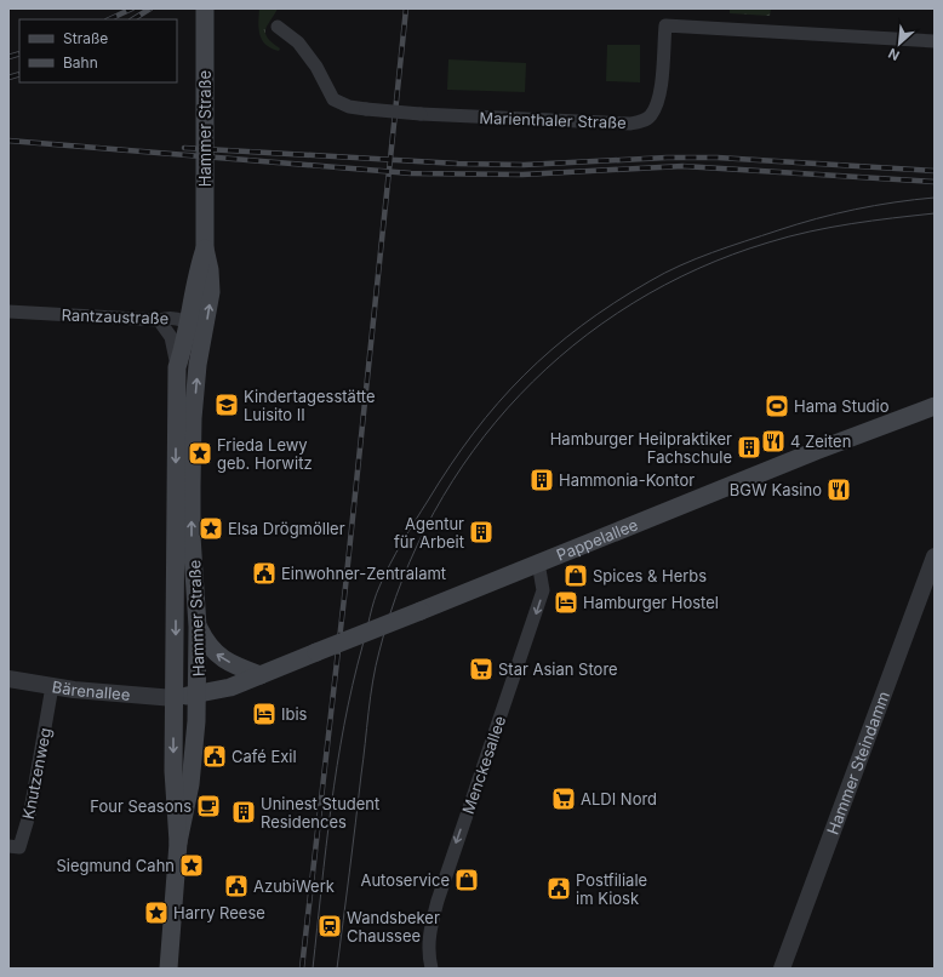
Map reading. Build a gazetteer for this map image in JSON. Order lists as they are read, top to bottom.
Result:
{
  "streets": {
    "main road": ["Hammer Straße", "Pappelallee"],
    "street": [
      "Marienthaler Straße",
      "Rantzaustraße",
      "Bärenallee",
      "Hammer Steindamm",
      "Menckesallee",
      "Knutzenweg"
    ]
  },
  "crossings": [
    ["Hammer Straße", "Rantzaustraße"],
    ["Hammer Straße", "Pappelallee"],
    ["Hammer Straße", "Bärenallee"],
    ["Pappelallee", "Bärenallee"],
    ["Pappelallee", "Menckesallee"],
    ["Bärenallee", "Knutzenweg"]
  ],
  "one_way": ["Menckesallee"],
  "places": {
    "school or university": ["Kindertagesstätte Luisito II"],
    "sports": ["Hama Studio"],
    "restaurant": ["4 Zeiten", "BGW Kasino"],
    "building": [
      "Hamburger Heilpraktiker Fachschule",
      "Hammonia-Kontor",
      "Agentur für Arbeit",
      "Uninest Student Residences"
    ],
    "place": [
      "Frieda Lewy geb. Horwitz",
      "Elsa Drögmöller",
      "Siegmund Cahn",
      "Harry Reese"
    ],
    "public building": [
      "Einwohner-Zentralamt",
      "Café Exil",
      "AzubiWerk",
      "Postfiliale im Kiosk"
    ],
    "shop": ["Spices & Herbs", "Autoservice"],
    "hotel": ["Hamburger Hostel", "Ibis"],
    "supermarket": ["Star Asian Store", "ALDI Nord"],
    "cafe": ["Four Seasons"],
    "station": ["Wandsbeker Chaussee"]
  },
  "legend": ["Straße", "Bahn"],
  "north": "bottom left"
}
